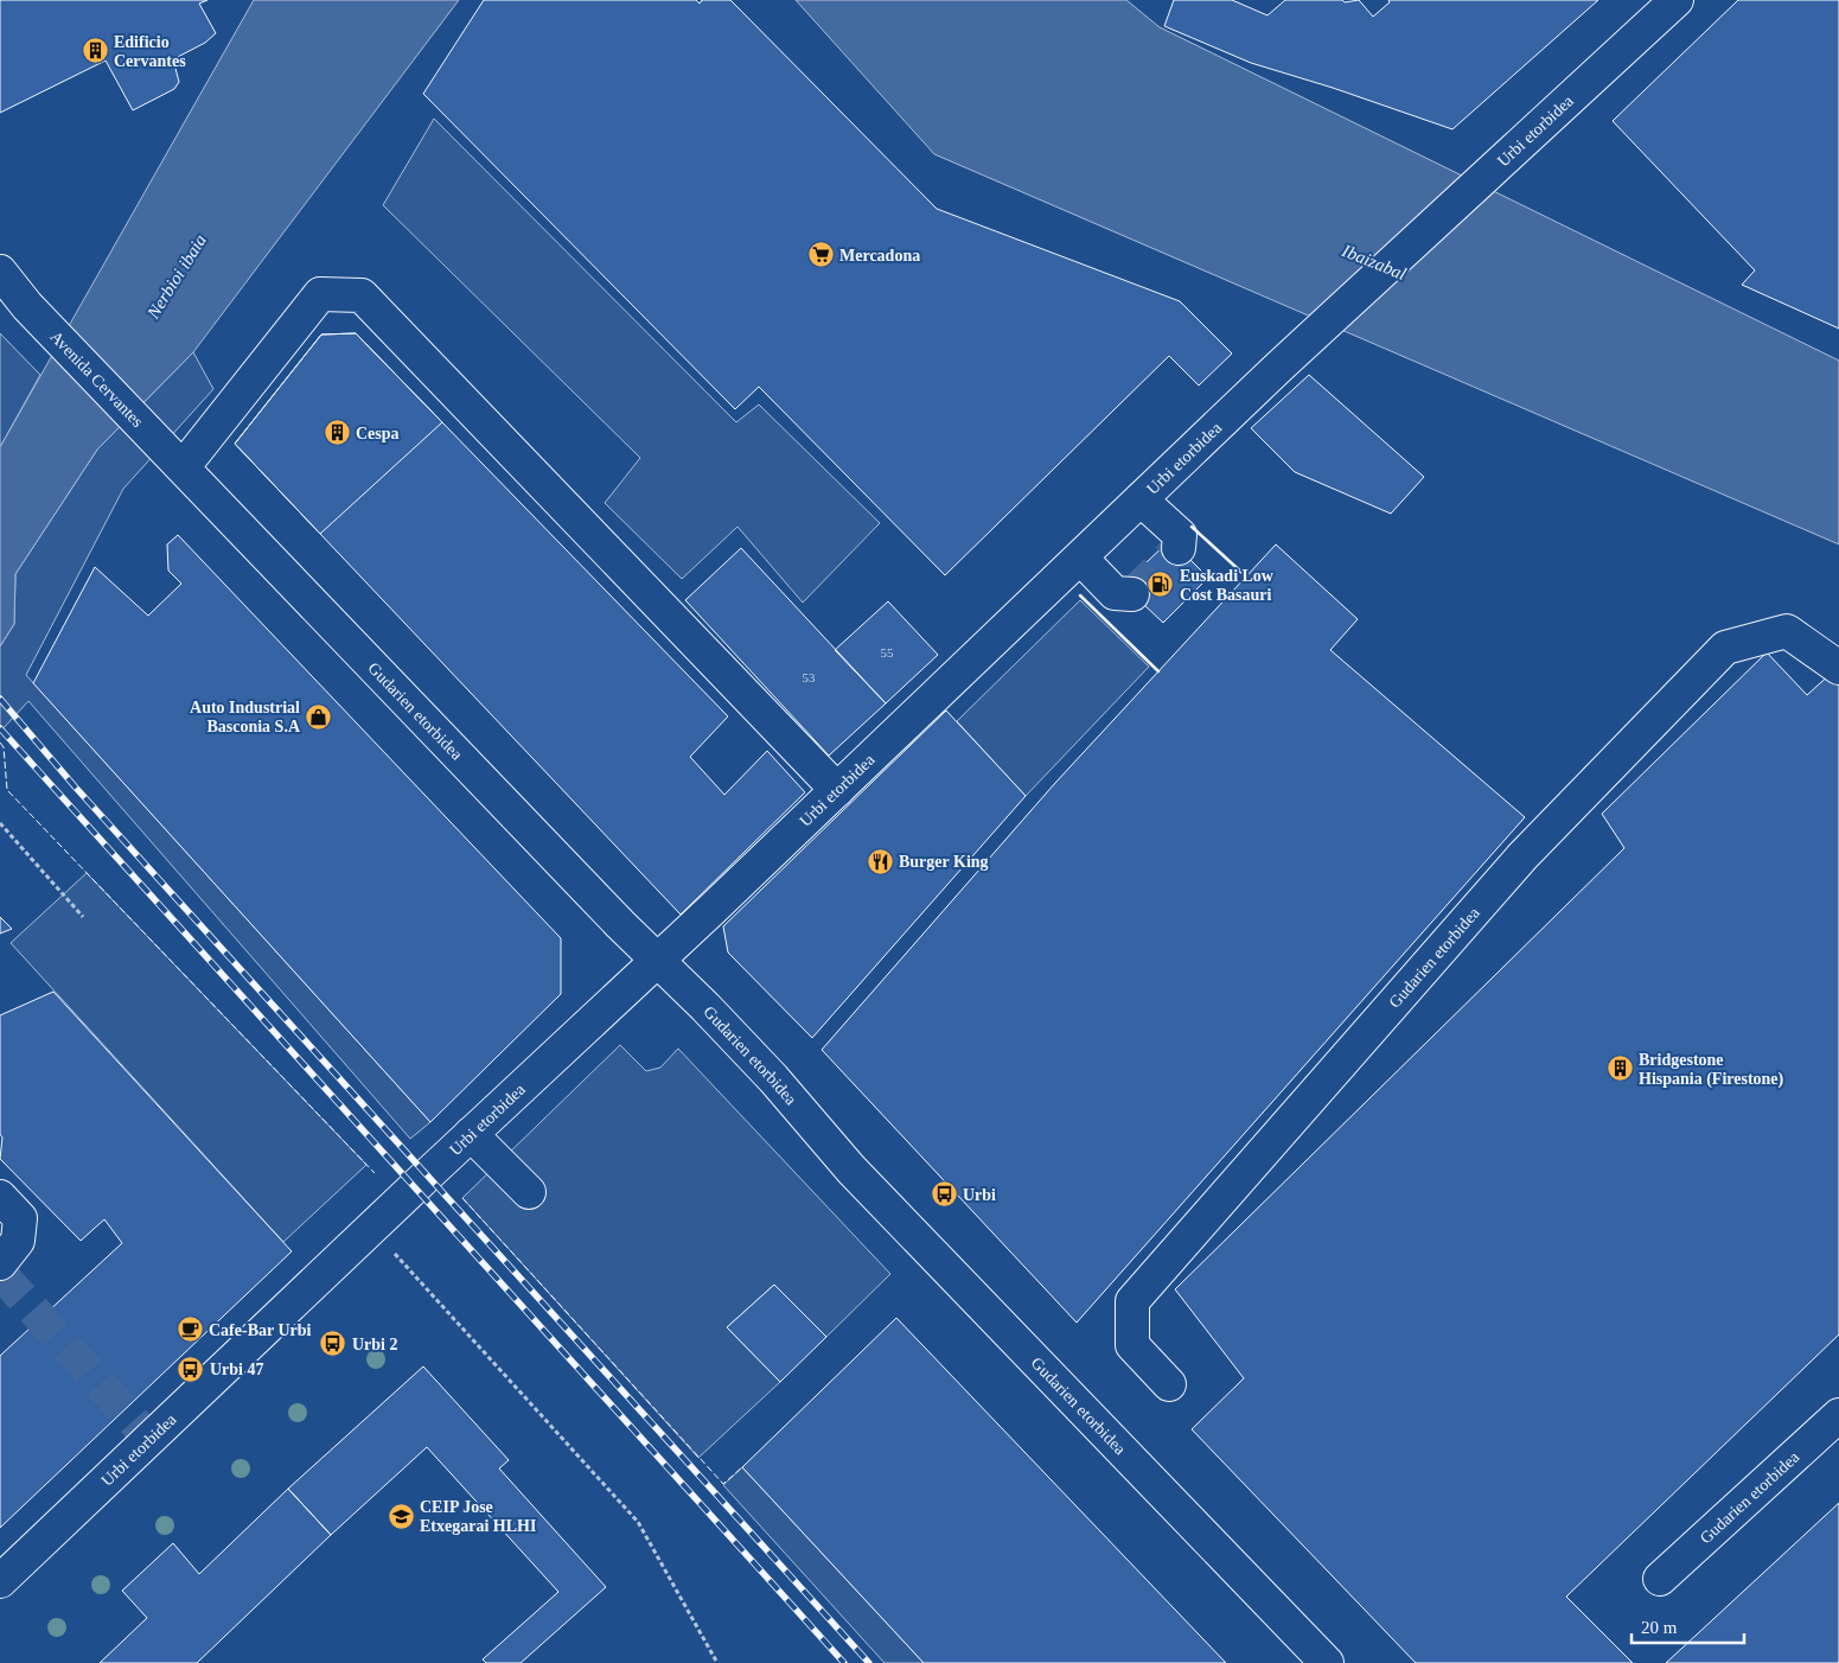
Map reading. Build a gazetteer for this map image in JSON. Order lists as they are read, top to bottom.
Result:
{
  "streets": {
    "street": ["Urbi etorbidea", "Avenida Cervantes", "Gudarien etorbidea"]
  },
  "crossings": [
    ["Urbi etorbidea", "Gudarien etorbidea"],
    ["Avenida Cervantes", "Gudarien etorbidea"]
  ],
  "water": ["Ibaizabal", "Nerbioi ibaia"],
  "places": {
    "building": ["Edificio Cervantes", "Cespa", "Bridgestone Hispania (Firestone)"],
    "supermarket": ["Mercadona"],
    "fuel station": ["Euskadi Low Cost Basauri"],
    "shop": ["Auto Industrial Basconia S.A"],
    "restaurant": ["Burger King"],
    "bus stop": ["Urbi", "Urbi 2", "Urbi 47"],
    "cafe": ["Cafe-Bar Urbi"],
    "school or university": ["CEIP Jose Etxegarai HLHI"]
  },
  "house_numbers": ["55", "53"],
  "scale_bar": "20 m"
}
